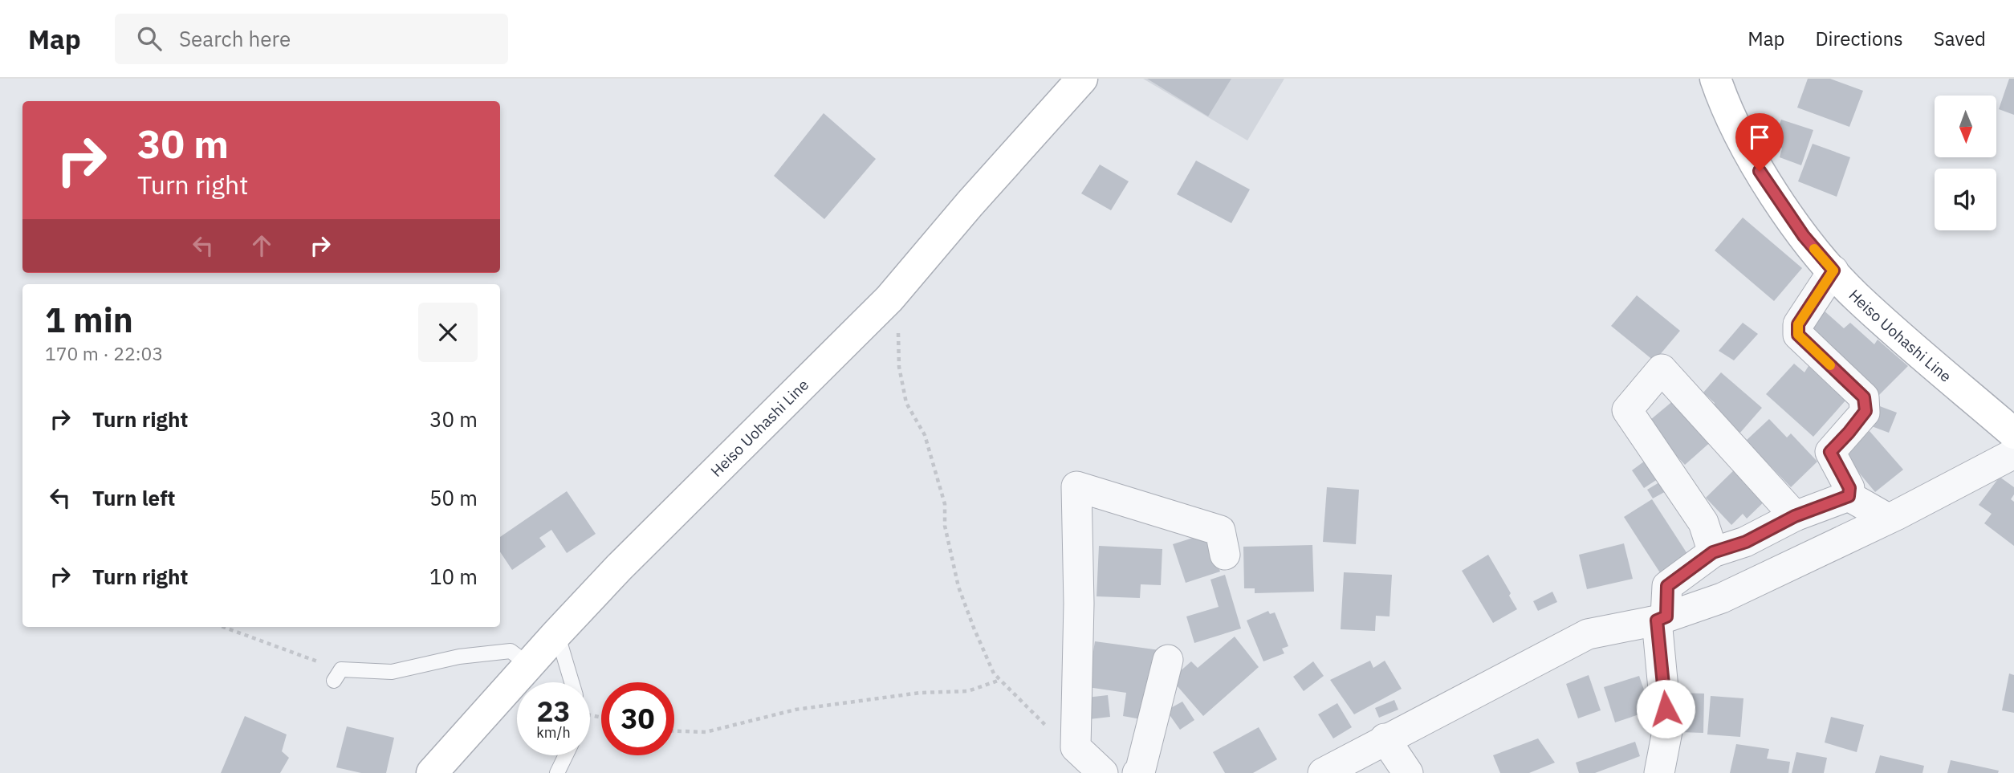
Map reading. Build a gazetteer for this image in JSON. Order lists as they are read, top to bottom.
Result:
{
  "streets": {
    "main road": ["Heiso Uohashi Line"]
  },
  "north": "bottom",
  "page": {
    "header": "Map",
    "search": "Search here",
    "nav": ["Map", "Directions", "Saved"],
    "turn": ["30 m", "Turn right"],
    "heading": ["1 min", "170 m · 22:03"],
    "list": [
      {
        "name": "Turn right",
        "value": "30 m"
      },
      {
        "name": "Turn left",
        "value": "50 m"
      },
      {
        "name": "Turn right",
        "value": "10 m"
      }
    ],
    "speed": "23 km/h",
    "limit": "30"
  }
}
